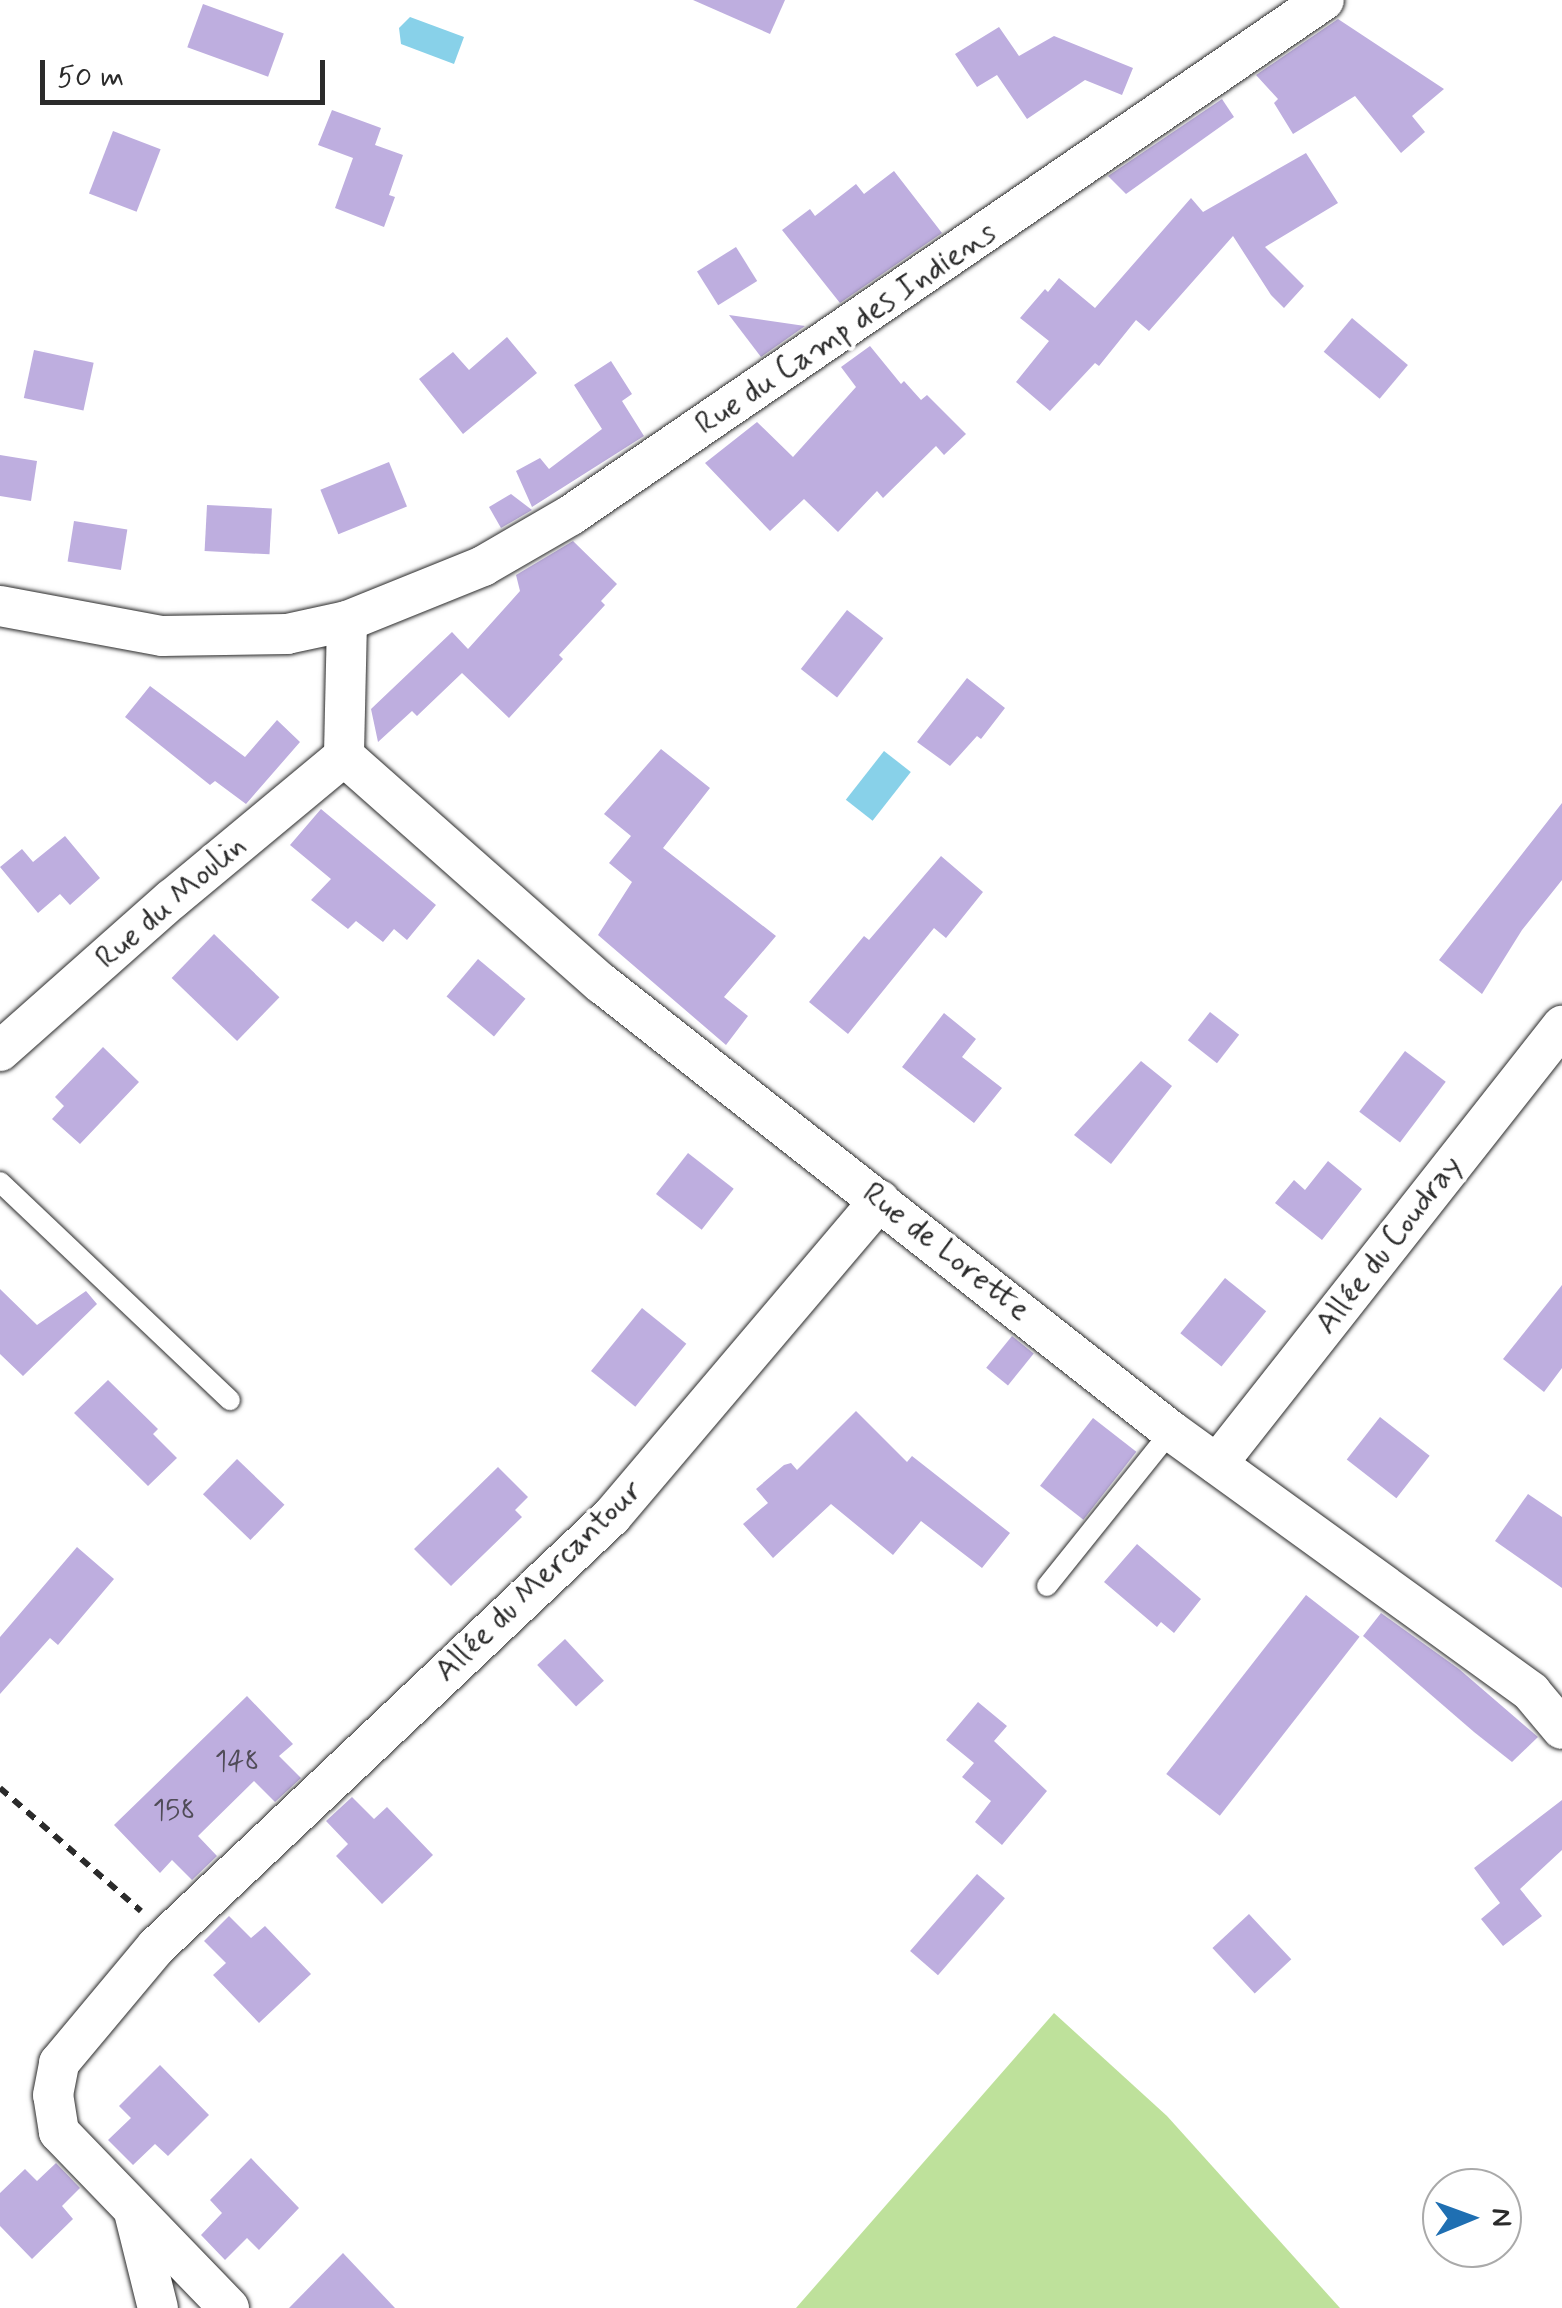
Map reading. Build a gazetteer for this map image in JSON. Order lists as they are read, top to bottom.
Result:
{
  "streets": {
    "street": [
      "Rue du Camp des Indiens",
      "Rue du Moulin",
      "Allée du Coudray",
      "Rue de Lorette",
      "Allée du Mercantour"
    ]
  },
  "crossings": [
    ["Rue du Moulin", "Rue de Lorette"],
    ["Allée du Coudray", "Rue de Lorette"],
    ["Rue de Lorette", "Allée du Mercantour"]
  ],
  "house_numbers": ["148", "158"],
  "scale_bar": "50 m",
  "north": "right"
}
